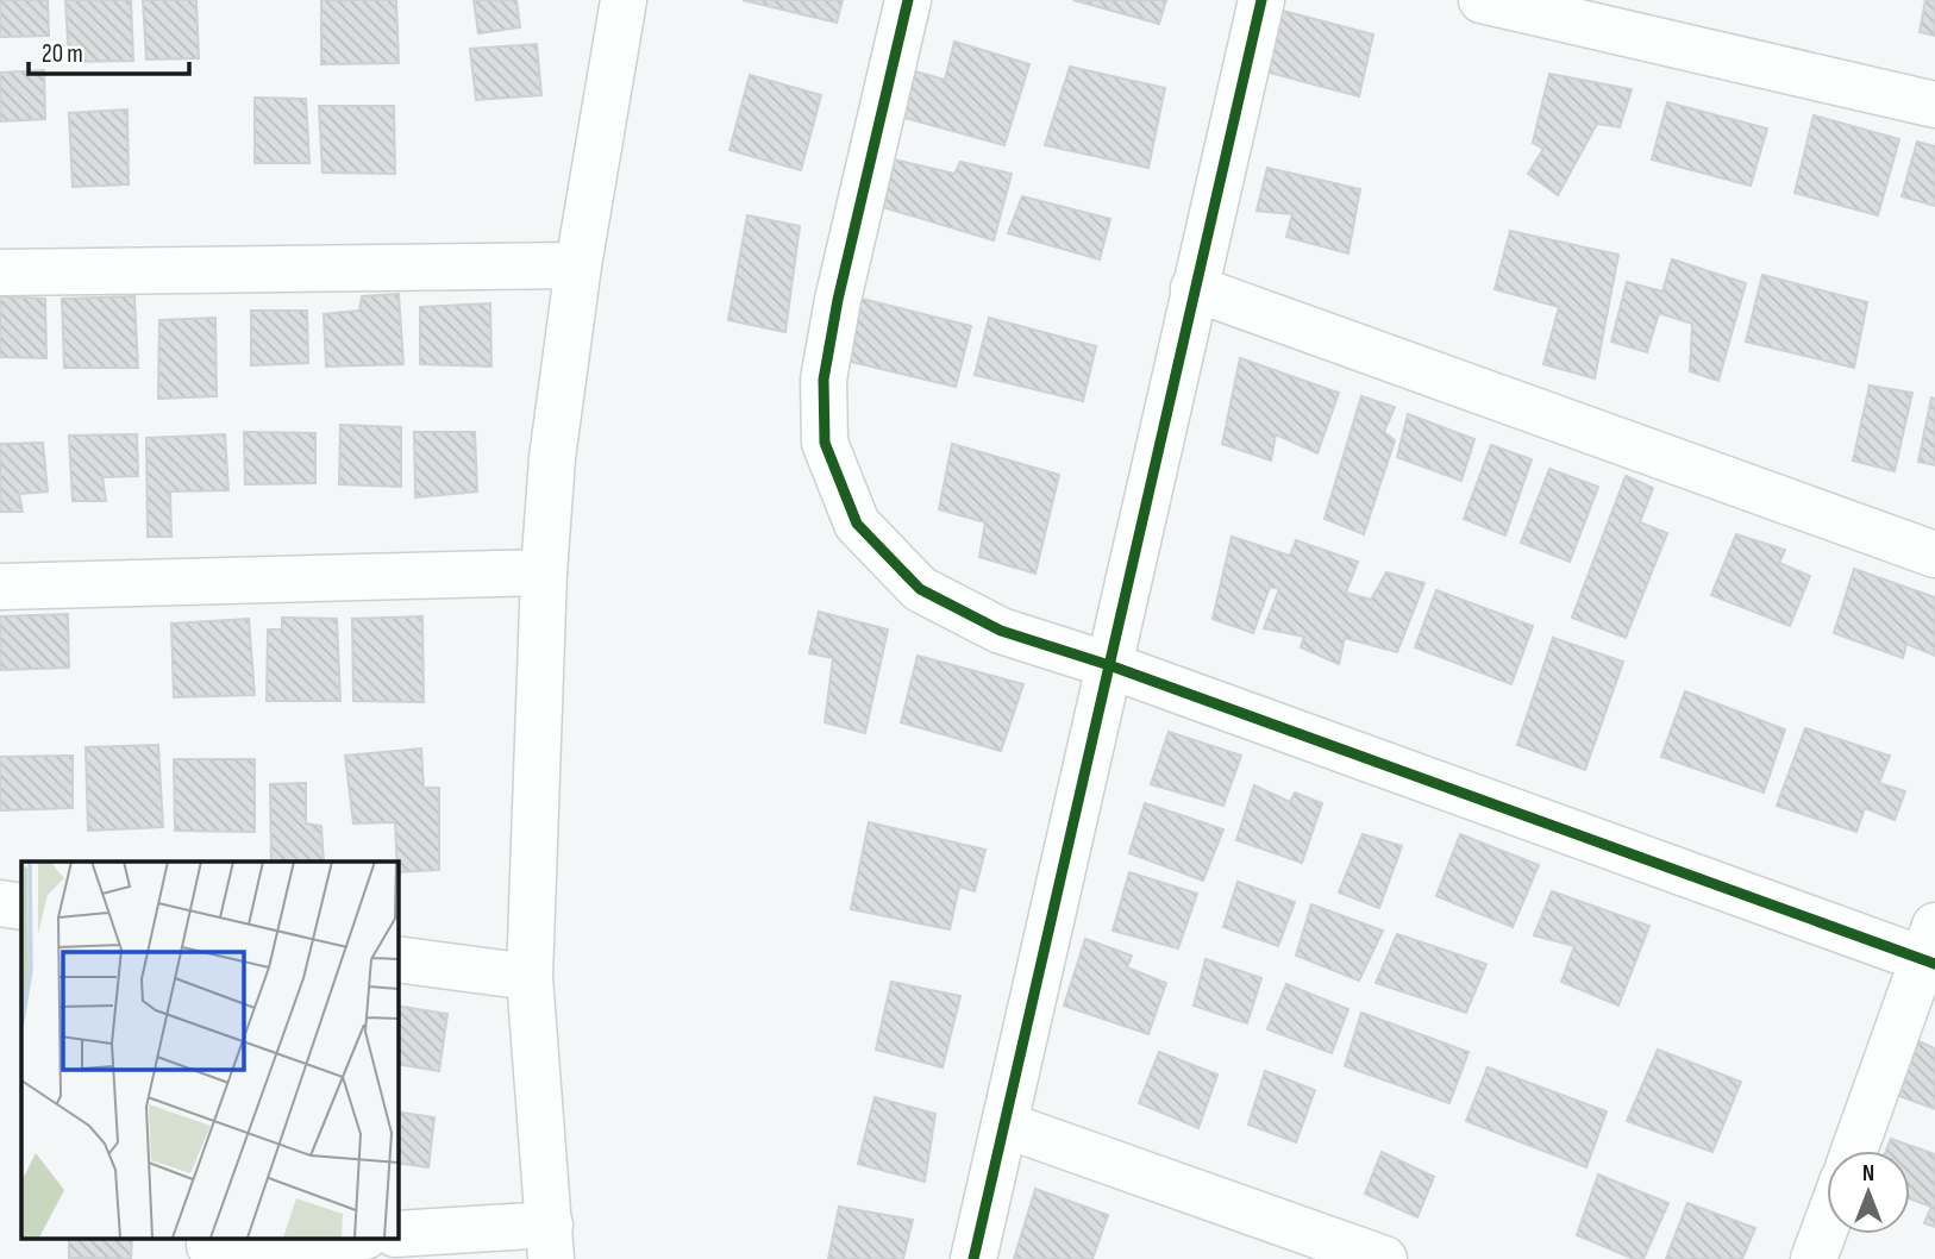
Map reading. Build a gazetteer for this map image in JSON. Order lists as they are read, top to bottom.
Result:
{
  "scale_bar": "20 m",
  "north": "top"
}
